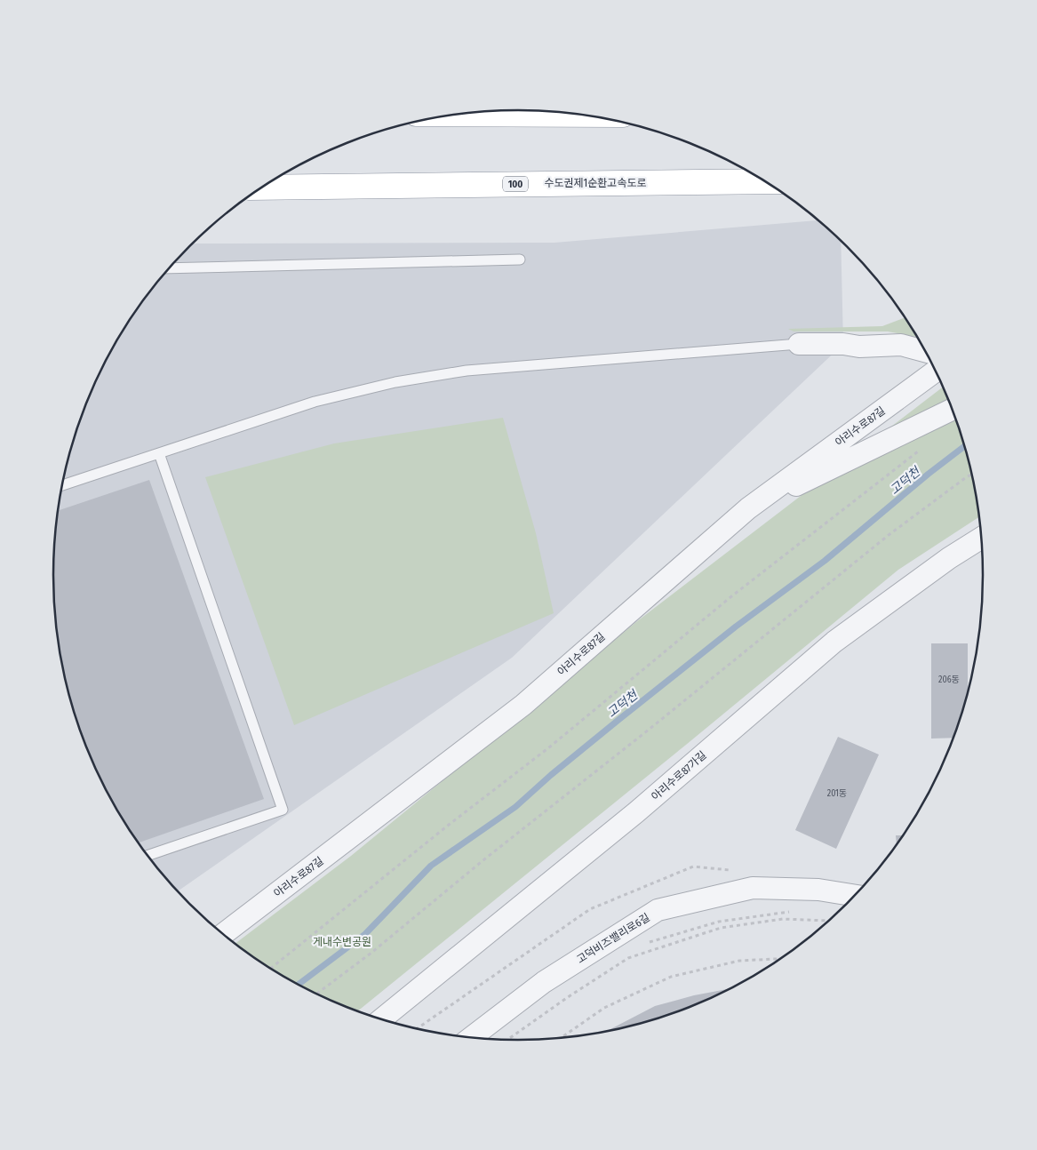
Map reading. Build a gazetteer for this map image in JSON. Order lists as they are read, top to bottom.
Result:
{
  "streets": {
    "highway": ["수도권제1순환고속도로", "100"],
    "street": ["아리수로87길", "아리수로87가길", "고덕비즈밸리로6길"]
  },
  "water": ["고덕천"],
  "parks": ["게내수변공원"],
  "house_numbers": ["206동", "201동"]
}
